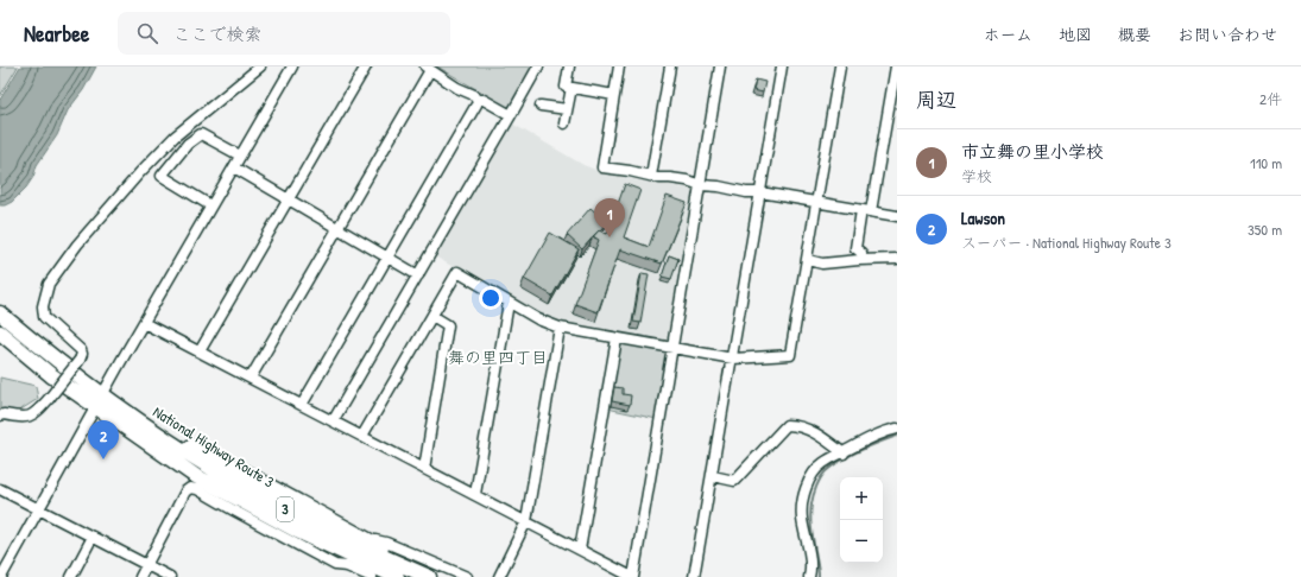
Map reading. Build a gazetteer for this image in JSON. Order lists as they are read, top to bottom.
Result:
{
  "streets": {
    "highway": ["National Highway Route 3", "3"]
  },
  "districts": ["舞の里四丁目"],
  "page": {
    "header": "Nearbee",
    "search": "ここで検索",
    "nav": [
      "ホーム",
      "地図",
      "概要",
      "お問い合わせ"
    ],
    "heading": ["周辺", "2件"],
    "list": [
      {
        "mark": "1",
        "name": "市立舞の里小学校",
        "note": "学校",
        "value": "110 m"
      },
      {
        "mark": "2",
        "name": "Lawson",
        "note": "スーパー · National Highway Route 3",
        "value": "350 m"
      }
    ],
    "pins": ["1", "2"],
    "map_buttons": ["+", "−"]
  }
}
